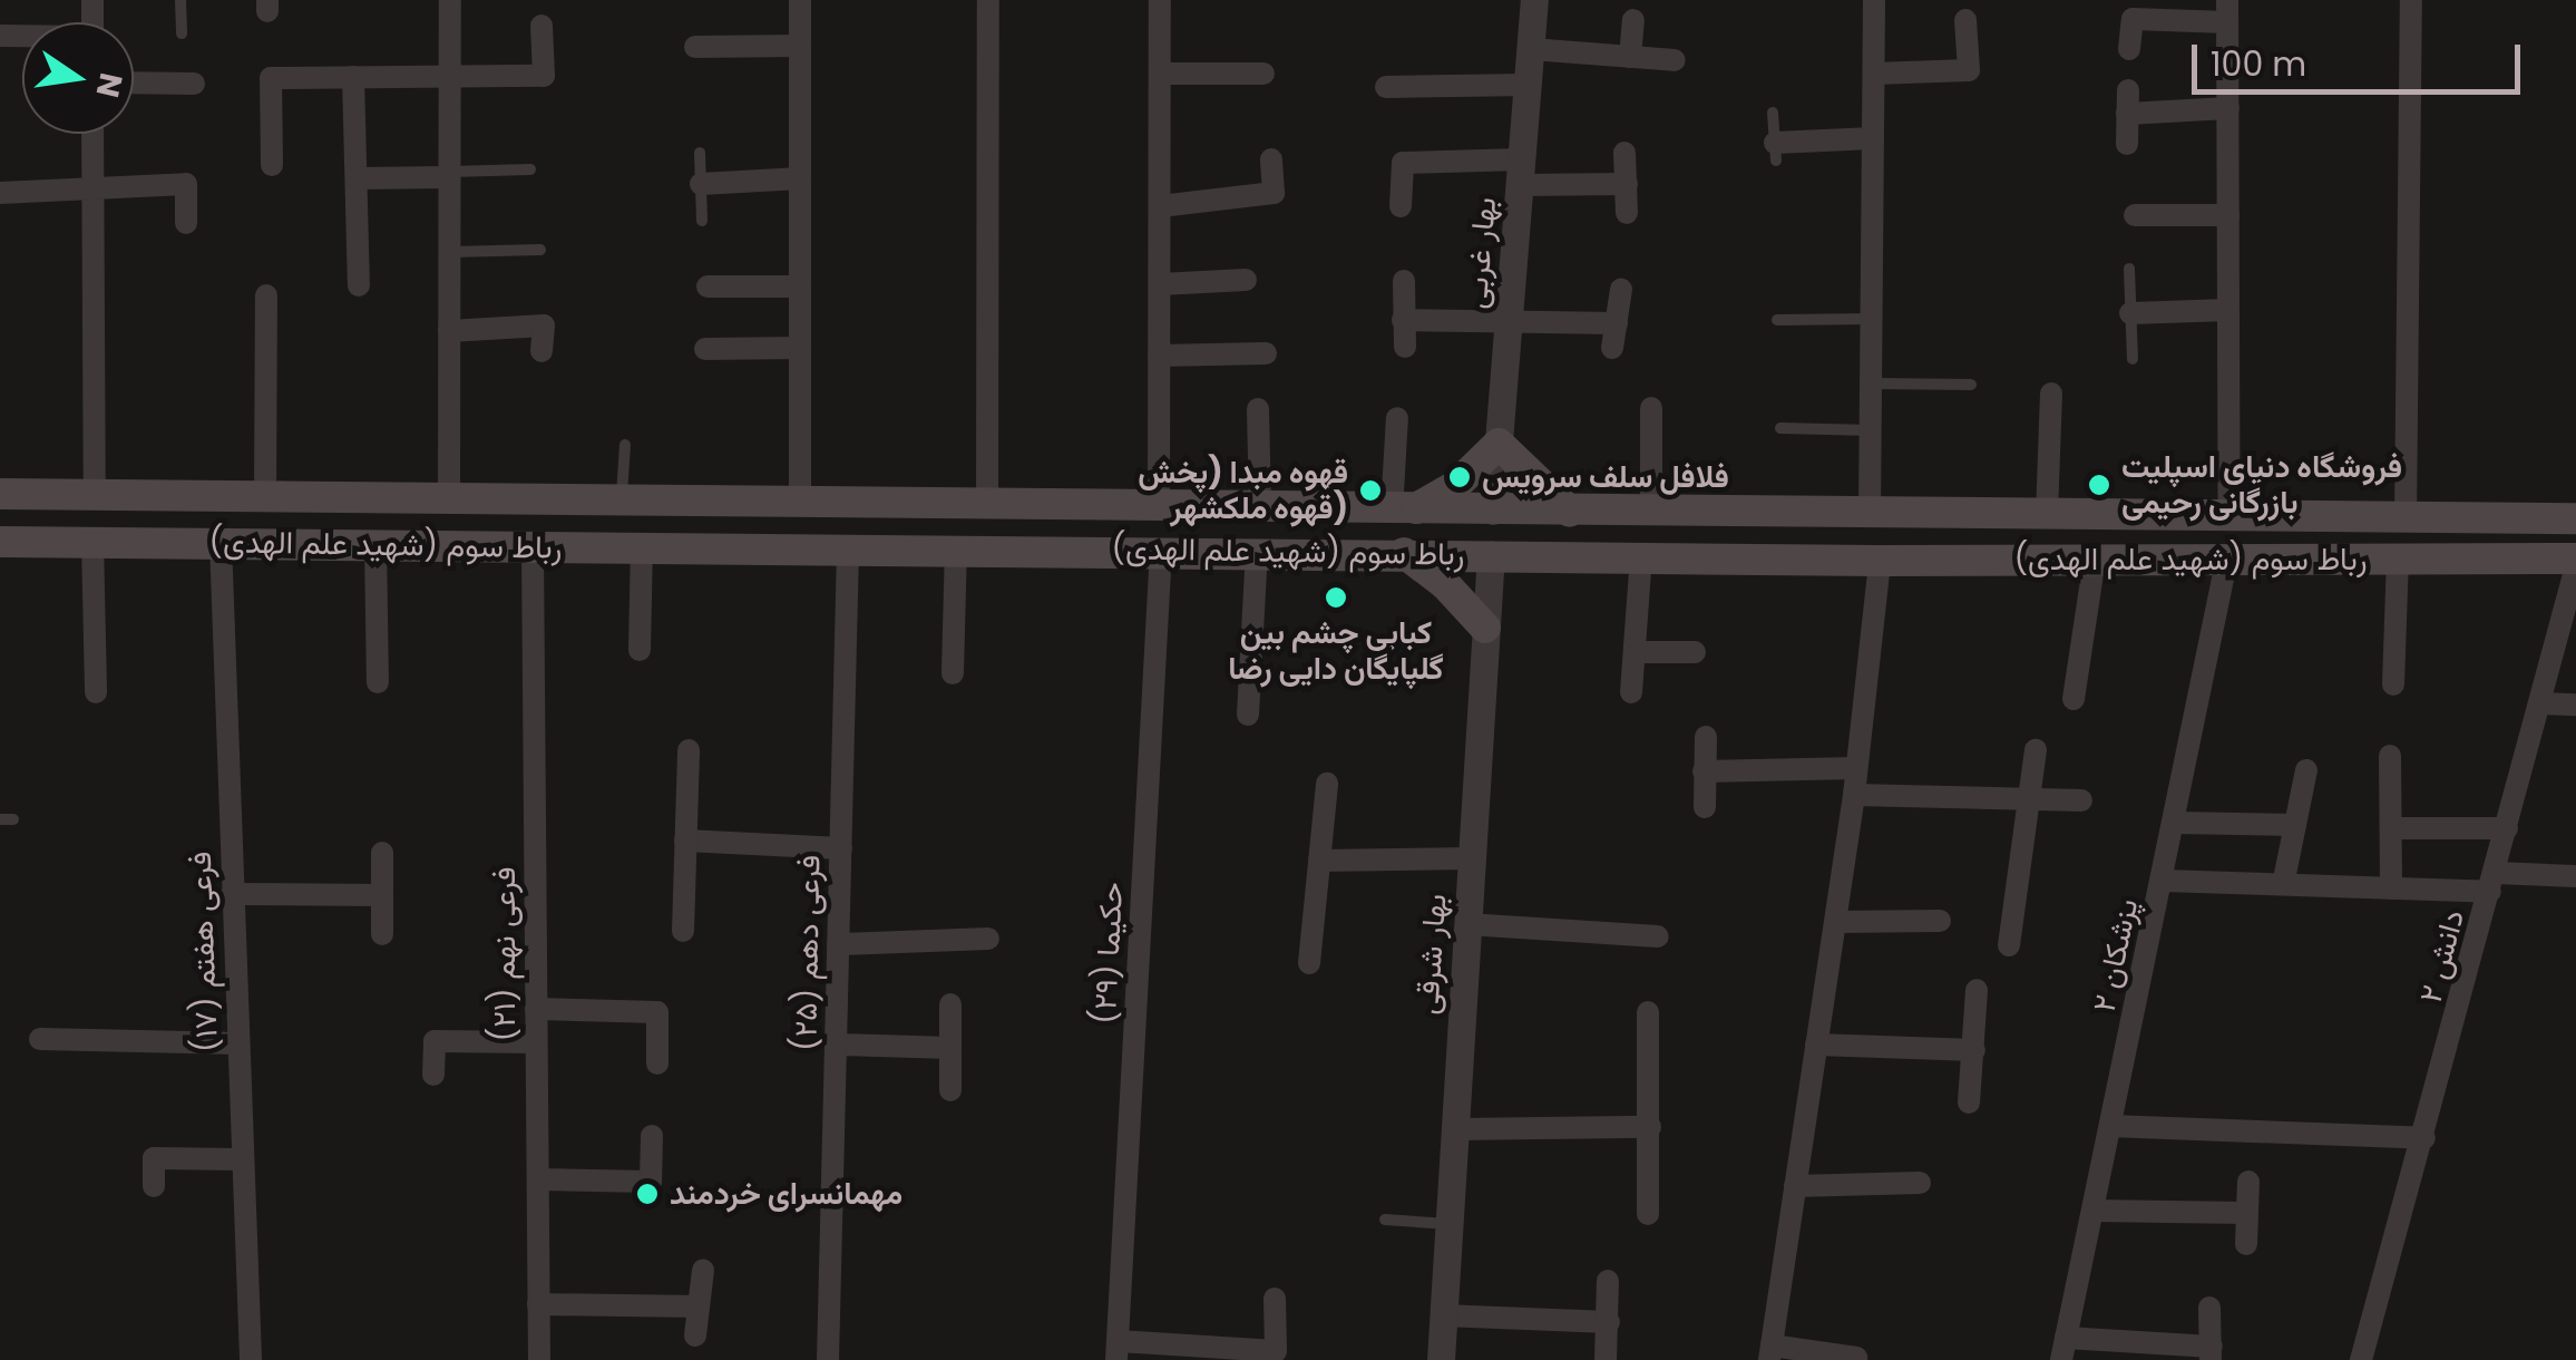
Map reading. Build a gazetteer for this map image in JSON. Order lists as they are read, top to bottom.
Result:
{
  "streets": {
    "main road": ["رباط سوم (شهید علم الهدی)"],
    "street": [
      "بهار غربی",
      "فرعی هفتم (۱۷)",
      "فرعی دهم (۲۵)",
      "حکیما (۲۹)",
      "فرعی نهم (۲۱)",
      "بهار شرقی",
      "پزشکان ۲",
      "دانش ۲"
    ]
  },
  "crossings": [
    ["بهار غربی", "رباط سوم (شهید علم الهدی)"],
    ["رباط سوم (شهید علم الهدی)", "فرعی هفتم (۱۷)"],
    ["رباط سوم (شهید علم الهدی)", "فرعی دهم (۲۵)"],
    ["رباط سوم (شهید علم الهدی)", "حکیما (۲۹)"],
    ["رباط سوم (شهید علم الهدی)", "فرعی نهم (۲۱)"],
    ["رباط سوم (شهید علم الهدی)", "بهار شرقی"],
    ["رباط سوم (شهید علم الهدی)", "پزشکان ۲"],
    ["رباط سوم (شهید علم الهدی)", "دانش ۲"]
  ],
  "places": [
    "فلافل سلف سرویس",
    "فروشگاه دنیای اسپلیت بازرگانی رحیمی",
    "قهوه مبدا (پخش قهوه ملکشهر)",
    "کبابی چشم بین گلپایگان دایی رضا",
    "مهمانسرای خردمند"
  ],
  "scale_bar": "100 m",
  "north": "right"
}
